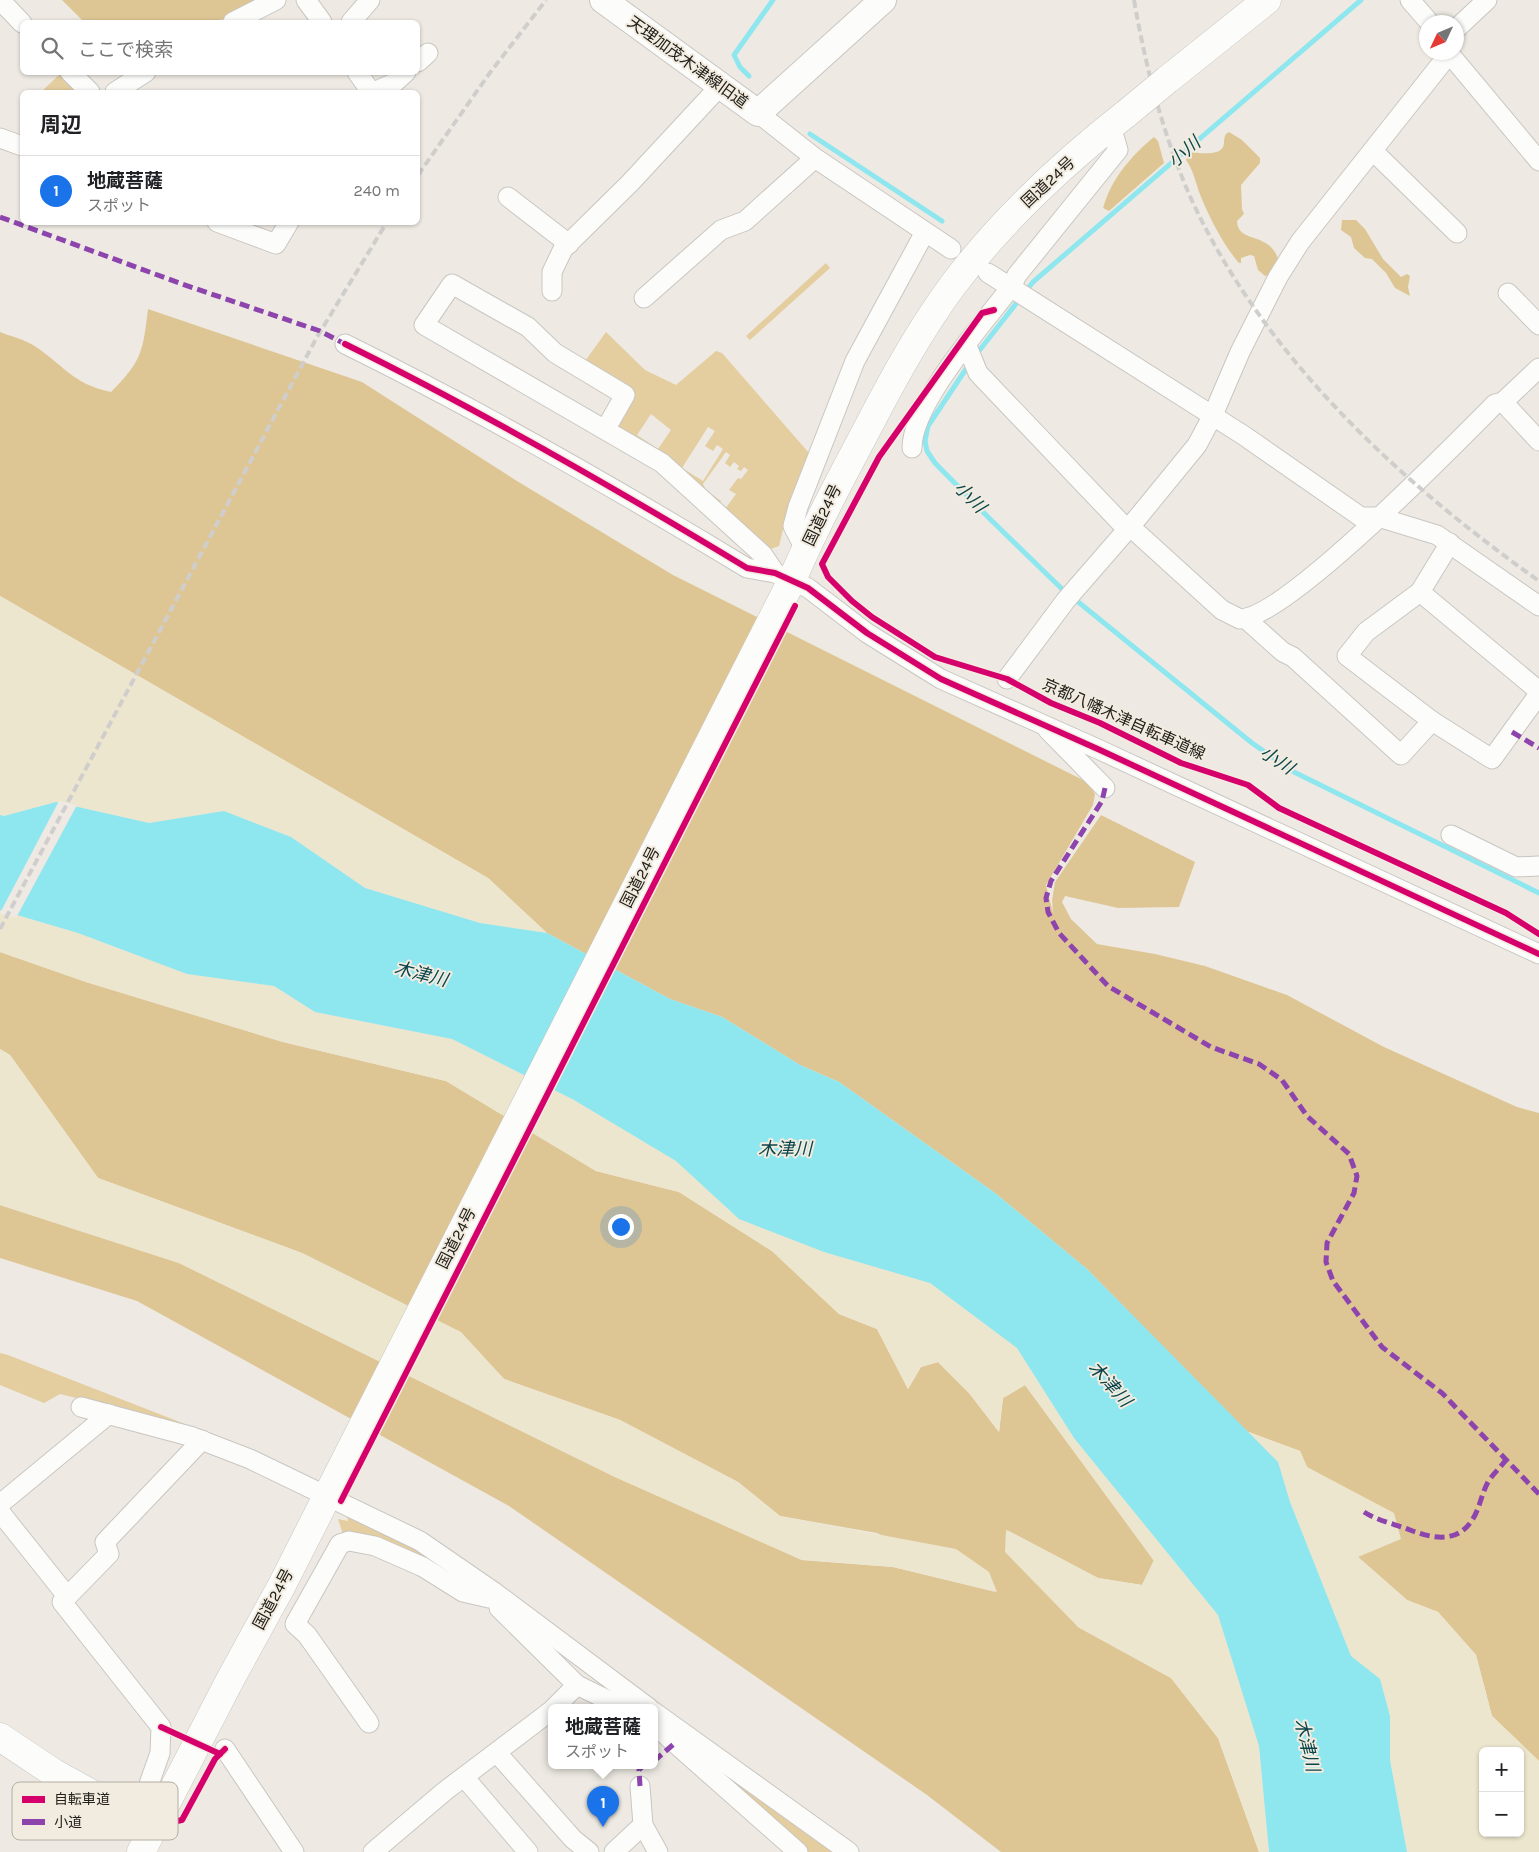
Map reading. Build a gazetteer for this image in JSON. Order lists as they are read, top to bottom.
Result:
{
  "streets": {
    "highway": ["国道24号"],
    "street": ["天理加茂木津線旧道"],
    "cycle path": ["京都八幡木津自転車道線"]
  },
  "water": ["小川", "木津川"],
  "legend": ["自転車道", "小道"],
  "north": "bottom left",
  "page": {
    "search": "ここで検索",
    "heading": "周辺",
    "list": [
      {
        "mark": "1",
        "name": "地蔵菩薩",
        "note": "スポット",
        "value": "240 m"
      }
    ],
    "popup": ["地蔵菩薩", "スポット"],
    "map_buttons": ["+", "−"],
    "pins": "1"
  }
}
